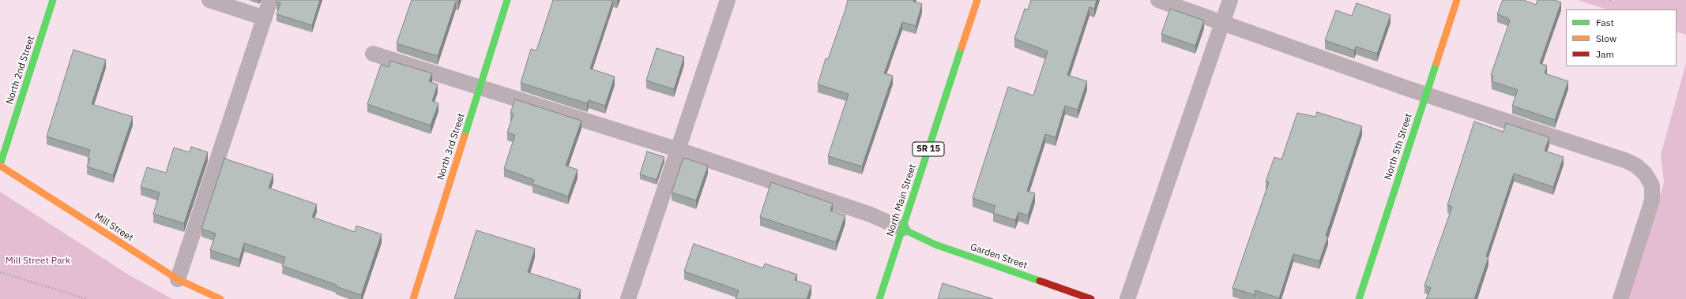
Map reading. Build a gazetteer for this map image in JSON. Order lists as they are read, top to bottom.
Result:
{
  "streets": {
    "street": [
      "North 2nd Street",
      "North 3rd Street",
      "North 5th Street",
      "SR 15",
      "North Main Street",
      "Mill Street",
      "Garden Street"
    ]
  },
  "crossings": [
    ["North 2nd Street", "Mill Street"],
    ["North Main Street", "Garden Street"]
  ],
  "parks": ["Mill Street Park"],
  "legend": ["Fast", "Slow", "Jam"]
}
